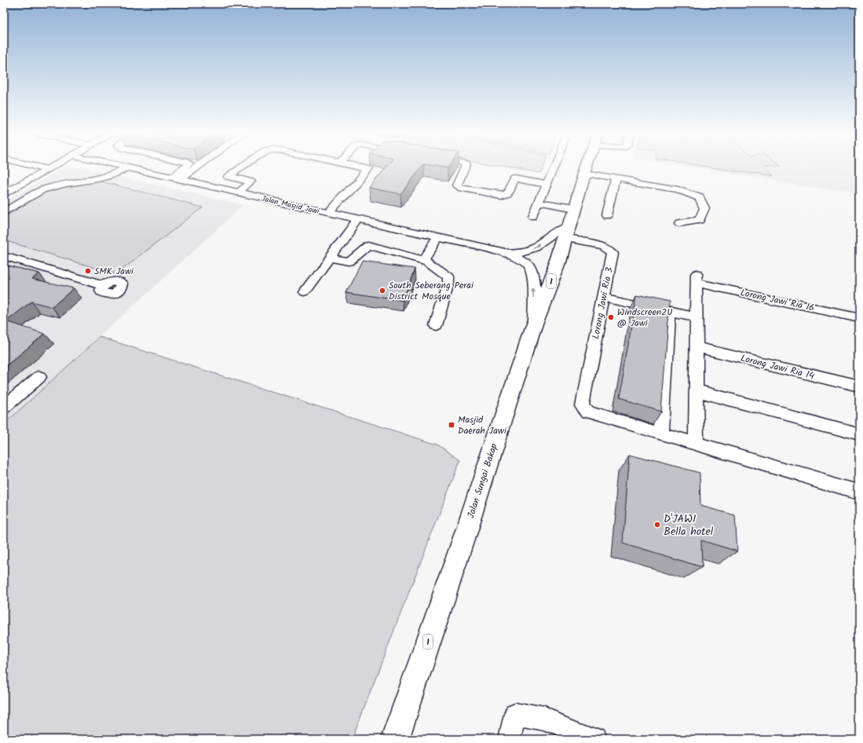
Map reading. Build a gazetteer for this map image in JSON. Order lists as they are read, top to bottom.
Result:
{
  "streets": {
    "highway": ["1", "Jalan Sungai Bakap"],
    "street": [
      "Jalan Masjid Jawi",
      "Lorong Jawi Ria 16",
      "Lorong Jawi Ria 3",
      "Lorong Jawi Ria 14"
    ]
  },
  "crossings": [
    ["Jalan Masjid Jawi", "Lorong Jawi Ria 3"],
    ["Jalan Masjid Jawi", "Jalan Sungai Bakap"],
    ["Lorong Jawi Ria 3", "Jalan Sungai Bakap"]
  ],
  "places": {
    "other": [
      "SMK Jawi",
      "South Seberang Perai District Mosque",
      "Windscreen2U @ Jawi",
      "D'JAWI Bella hotel"
    ],
    "transit": ["Masjid Daerah Jawi"]
  }
}
